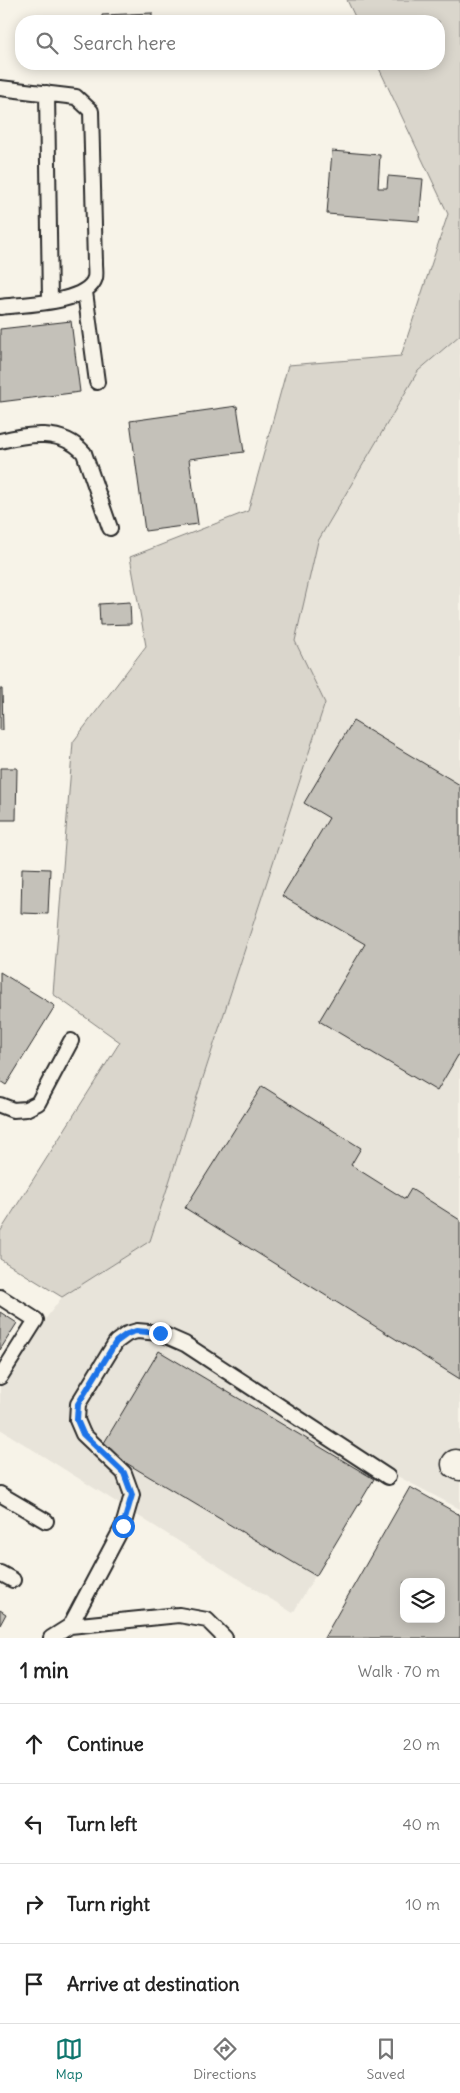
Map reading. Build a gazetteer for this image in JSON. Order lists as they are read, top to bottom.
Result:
{
  "page": {
    "search": "Search here",
    "heading": ["1 min", "Walk · 70 m"],
    "list": [
      ["Continue", "20 m"],
      ["Turn left", "40 m"],
      ["Turn right", "10 m"],
      "Arrive at destination"
    ],
    "nav": ["Map", "Directions", "Saved"]
  }
}
